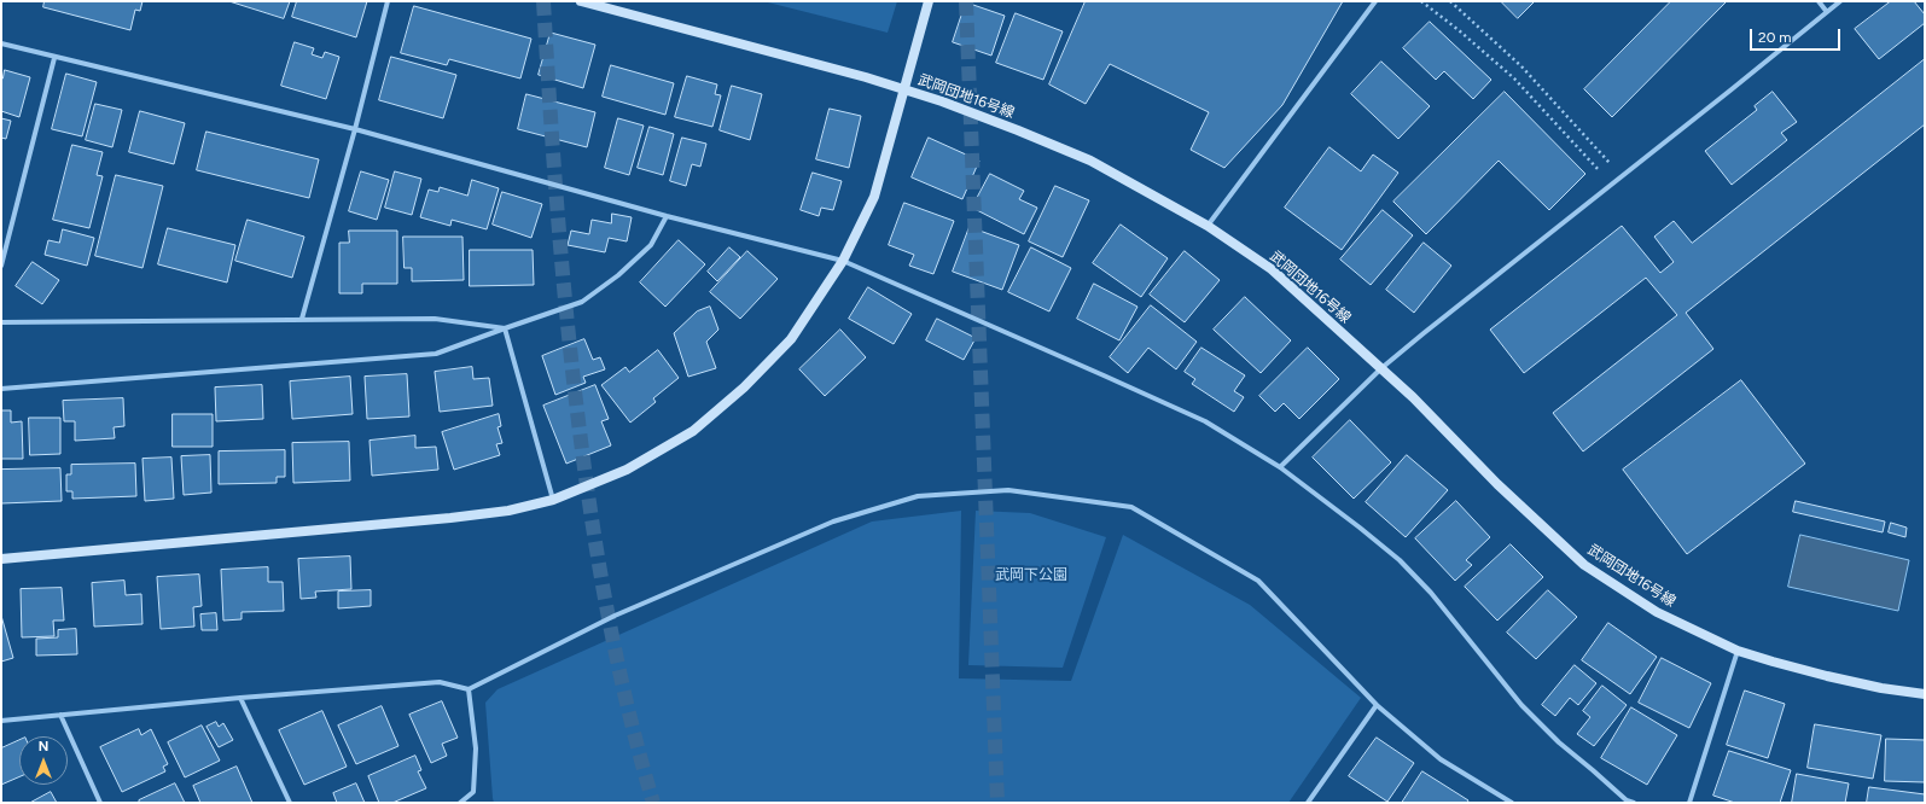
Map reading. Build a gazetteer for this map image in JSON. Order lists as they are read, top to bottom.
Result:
{
  "streets": {
    "street": ["武岡団地16号線"]
  },
  "parks": ["武岡下公園"],
  "scale_bar": "20 m",
  "north": "top"
}
